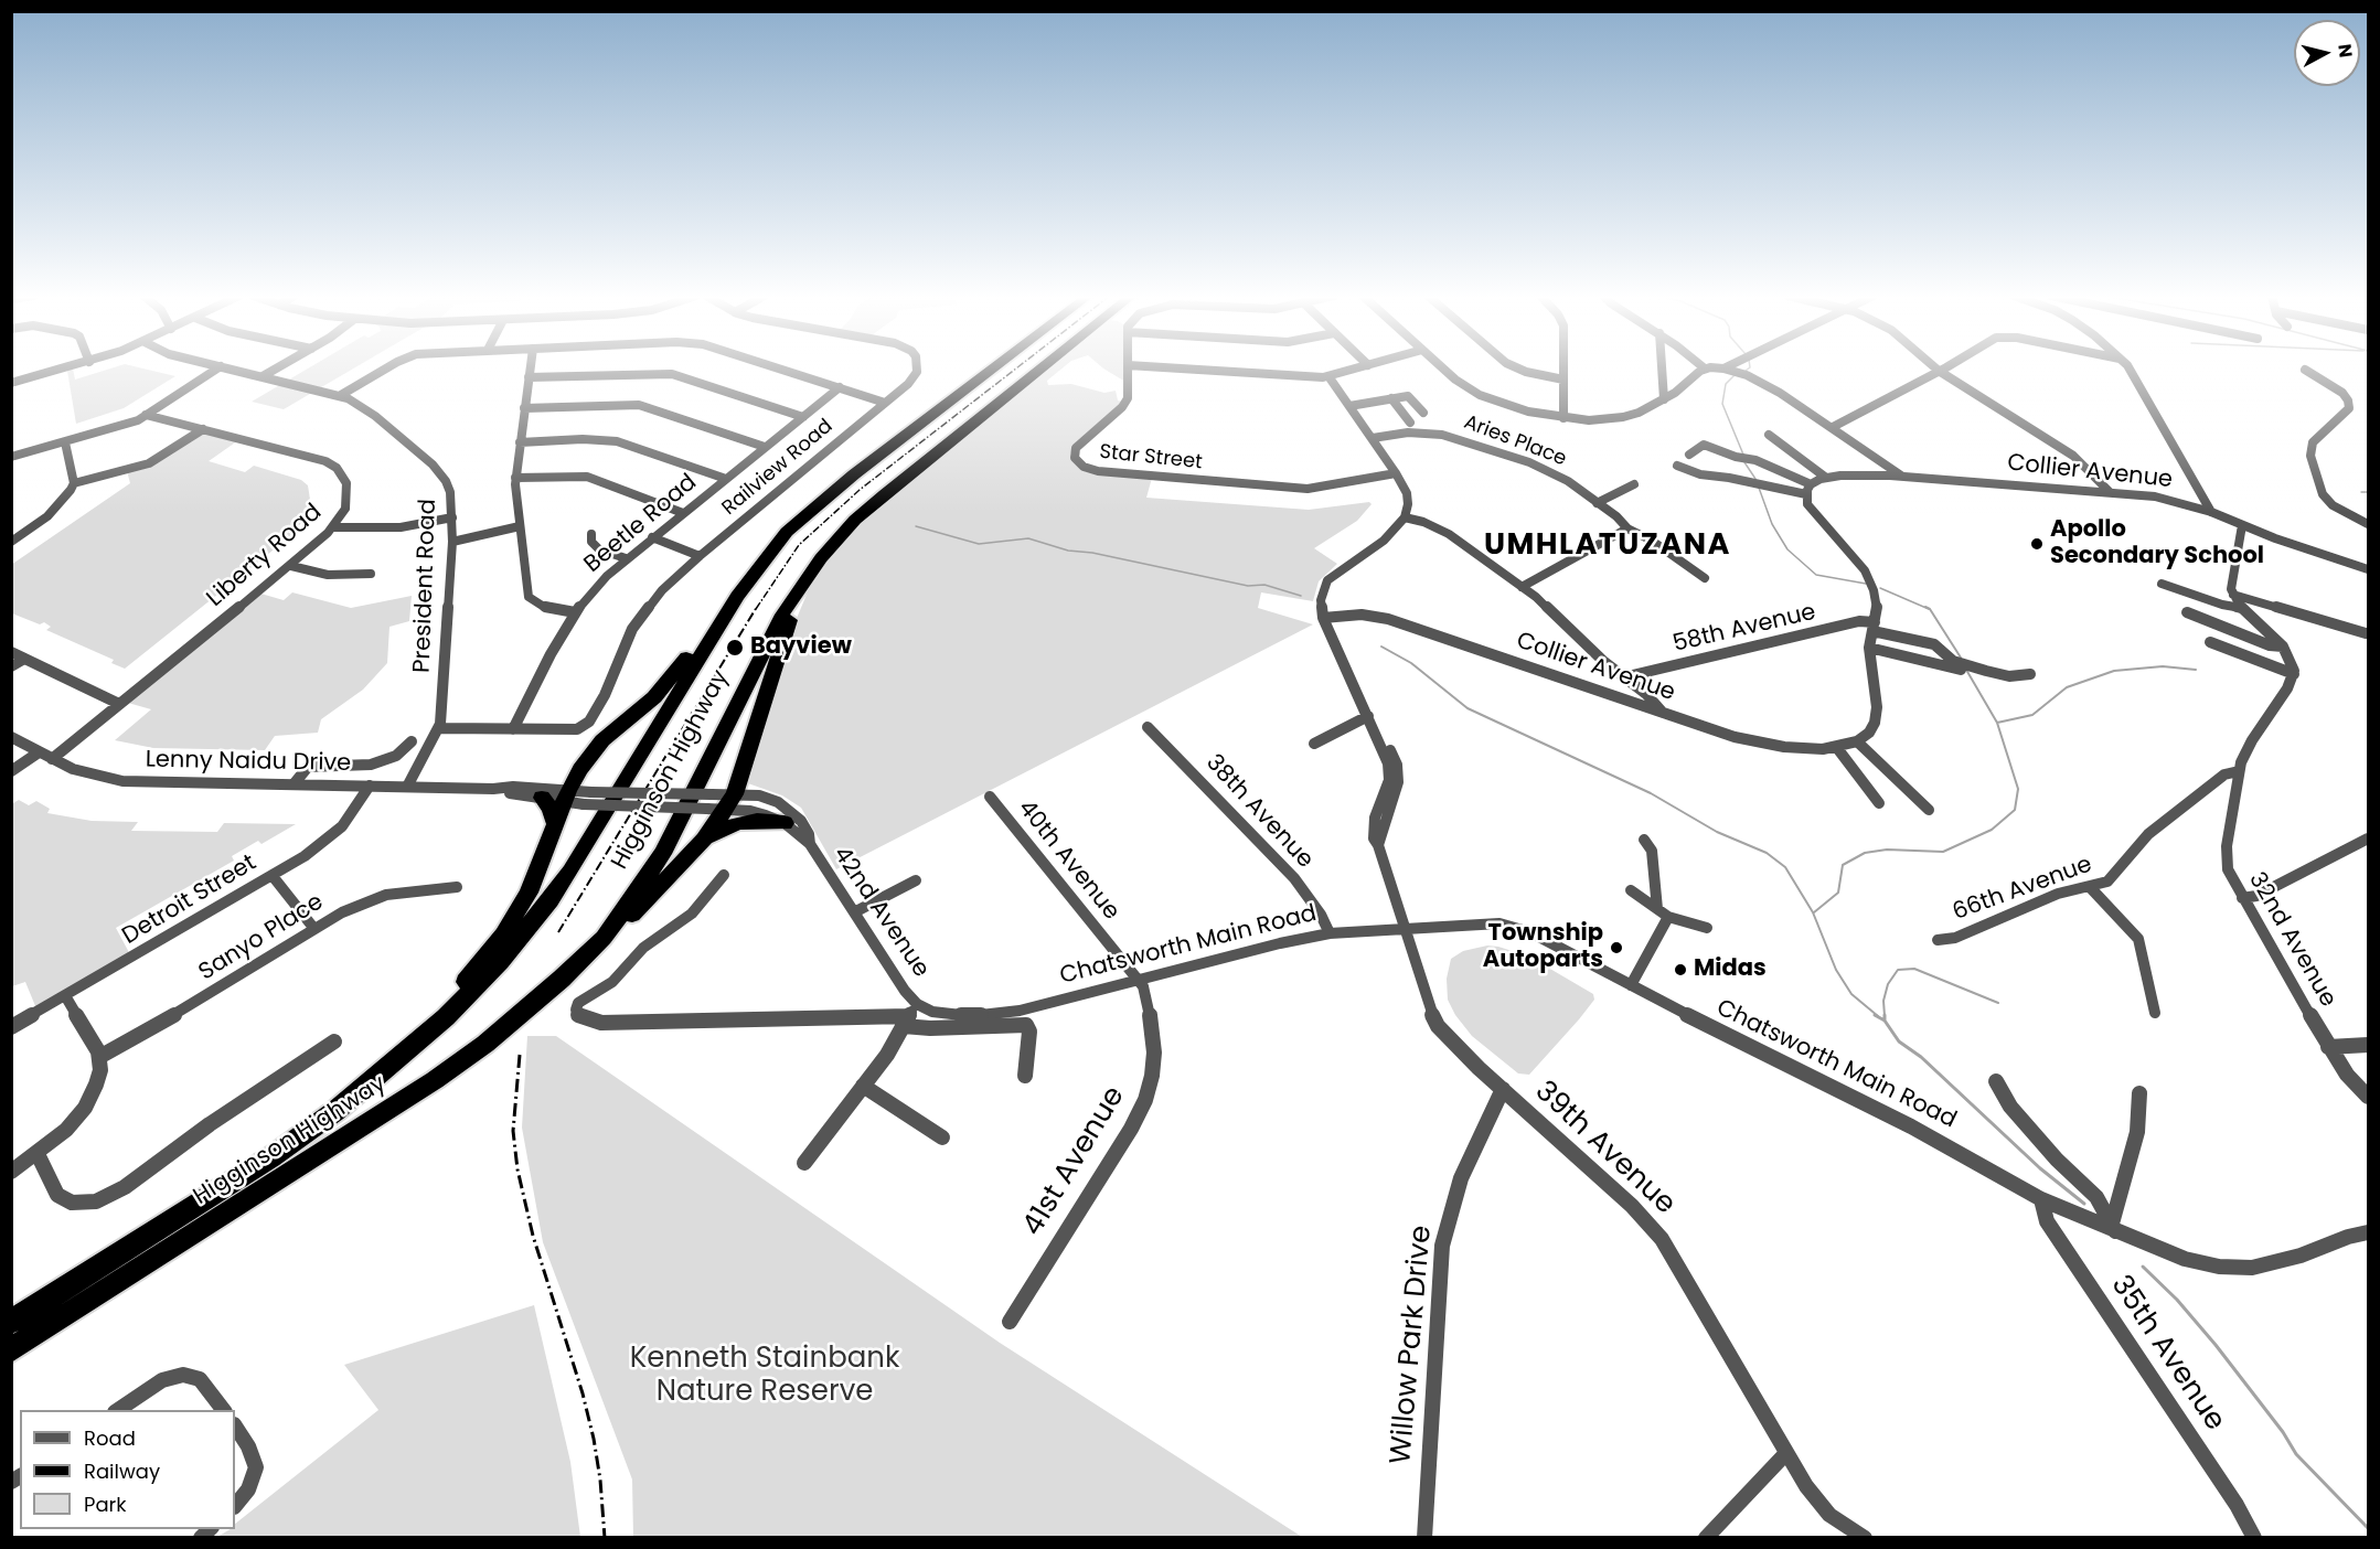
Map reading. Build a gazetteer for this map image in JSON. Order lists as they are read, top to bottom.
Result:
{
  "streets": {
    "highway": ["Higginson Highway"],
    "street": [
      "Aries Place",
      "Star Street",
      "Railview Road",
      "Collier Avenue",
      "Beetle Road",
      "Liberty Road",
      "President Road",
      "58th Avenue",
      "Lenny Naidu Drive",
      "38th Avenue",
      "40th Avenue",
      "66th Avenue",
      "Detroit Street",
      "42nd Avenue",
      "Sanyo Place",
      "32nd Avenue",
      "Chatsworth Main Road",
      "39th Avenue",
      "41st Avenue",
      "Willow Park Drive",
      "35th Avenue"
    ]
  },
  "crossings": [
    ["Railview Road", "Beetle Road"],
    ["Liberty Road", "Lenny Naidu Drive"],
    ["President Road", "Lenny Naidu Drive"],
    ["Lenny Naidu Drive", "Detroit Street"],
    ["Lenny Naidu Drive", "42nd Avenue"],
    ["38th Avenue", "Chatsworth Main Road"],
    ["40th Avenue", "Chatsworth Main Road"],
    ["40th Avenue", "41st Avenue"],
    ["66th Avenue", "32nd Avenue"],
    ["42nd Avenue", "Chatsworth Main Road"],
    ["Chatsworth Main Road", "39th Avenue"],
    ["Chatsworth Main Road", "41st Avenue"],
    ["Chatsworth Main Road", "35th Avenue"],
    ["39th Avenue", "Willow Park Drive"]
  ],
  "districts": ["UMHLATUZANA"],
  "parks": ["Kenneth Stainbank Nature Reserve"],
  "places": [
    "Apollo Secondary School",
    "Bayview",
    "Township Autoparts",
    "Midas"
  ],
  "legend": ["Road", "Railway", "Park"],
  "north": "right"
}
